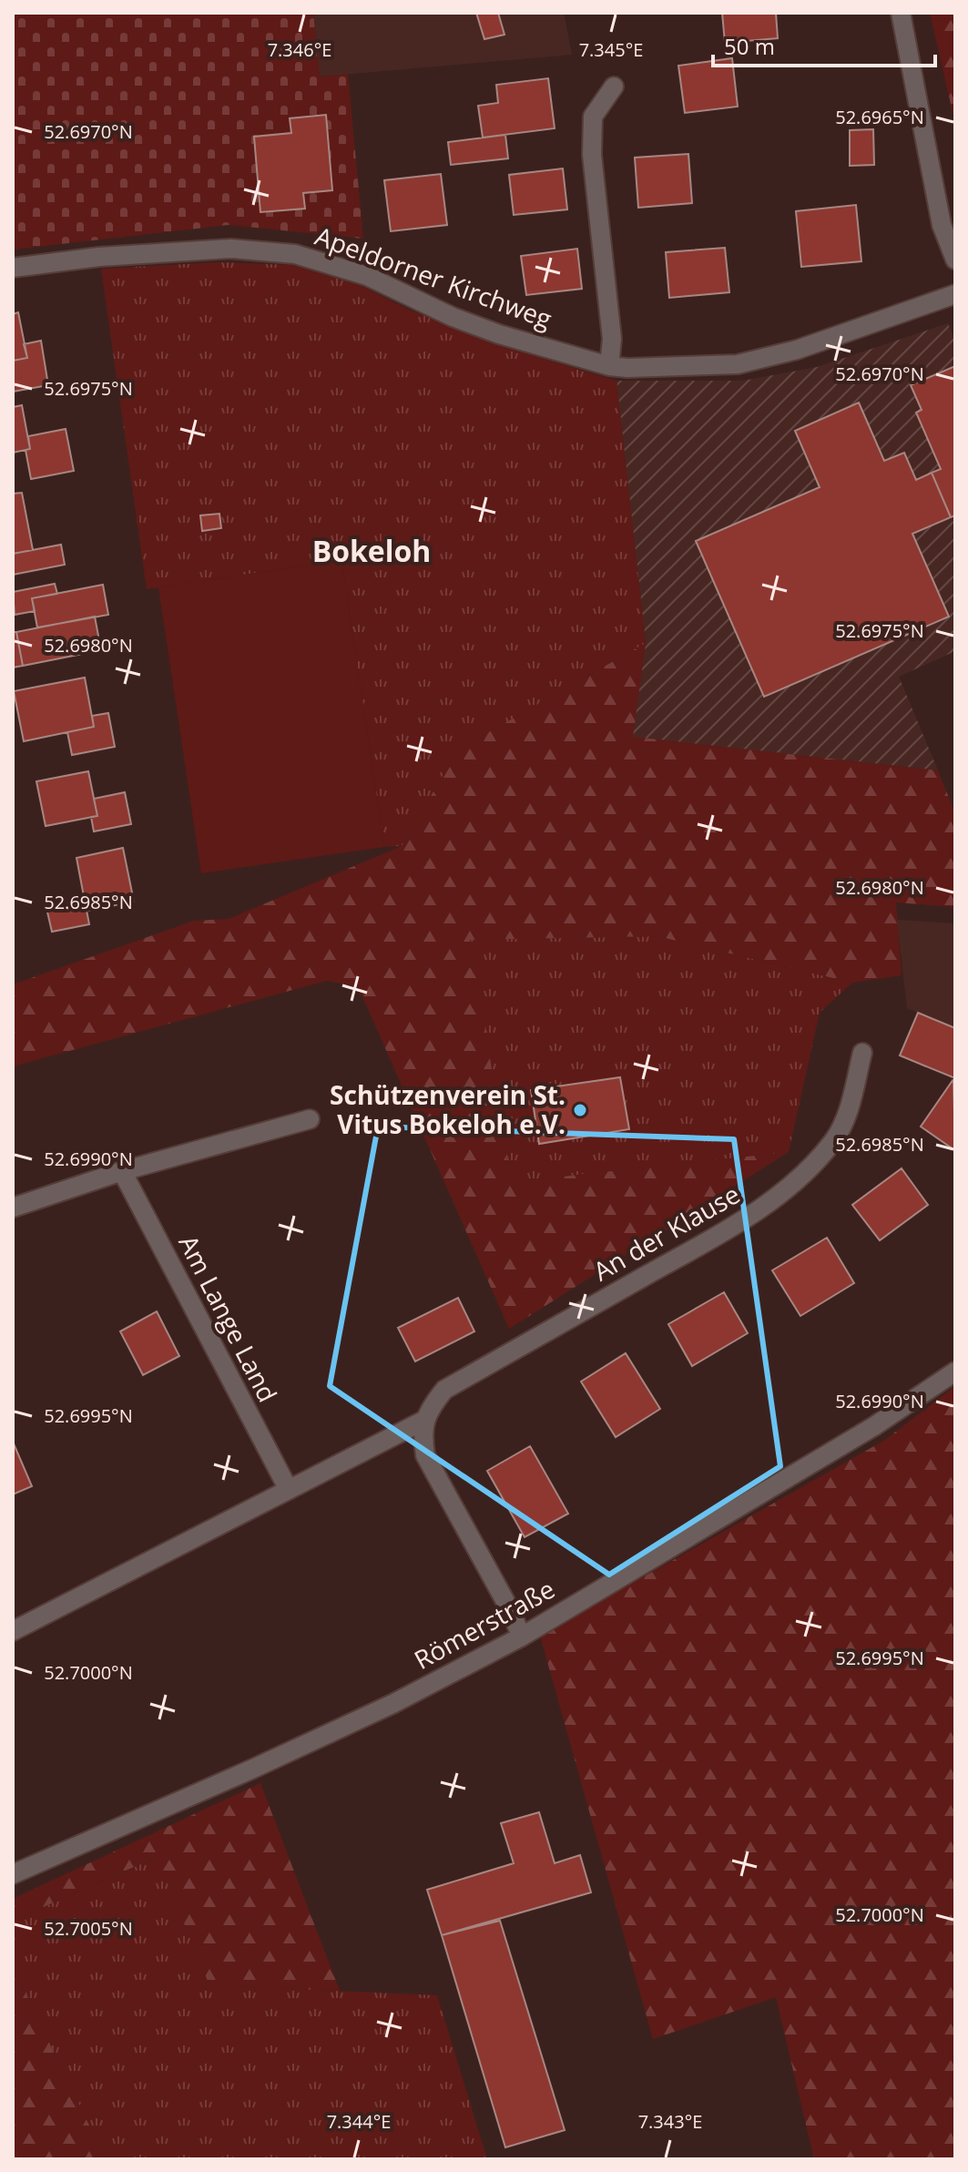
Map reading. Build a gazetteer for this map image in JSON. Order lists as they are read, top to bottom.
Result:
{
  "streets": {
    "street": [
      "Apeldorner Kirchweg",
      "An der Klause",
      "Am Lange Land",
      "Römerstraße"
    ]
  },
  "districts": ["Bokeloh"],
  "places": ["Schützenverein St. Vitus Bokeloh e.V."],
  "scale_bar": "50 m",
  "coordinates": [
    "7.346°E",
    "7.345°E",
    "52.6965°N",
    "52.6970°N",
    "52.6975°N",
    "52.6980°N",
    "52.6985°N",
    "52.6990°N",
    "52.6995°N",
    "52.7000°N",
    "52.7005°N",
    "7.344°E",
    "7.343°E"
  ]
}
